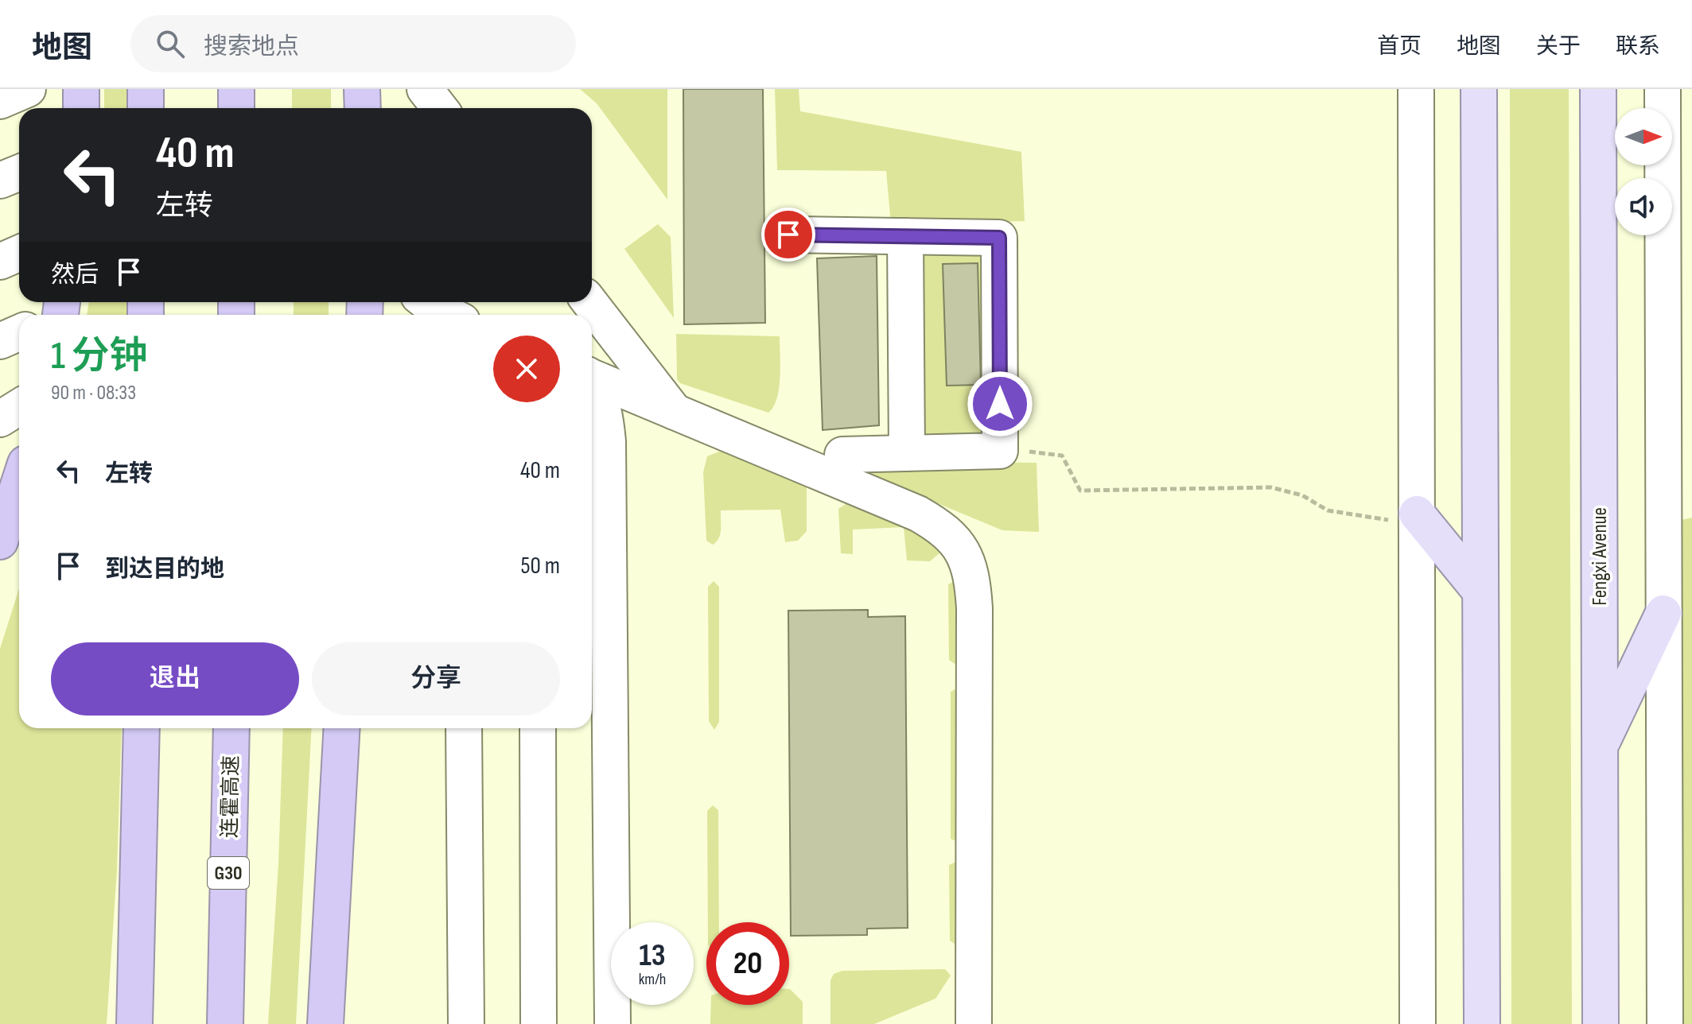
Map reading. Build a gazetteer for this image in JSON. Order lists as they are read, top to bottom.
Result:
{
  "streets": {
    "highway": ["连霍高速", "G30"],
    "main road": ["Fengxi Avenue"]
  },
  "north": "right",
  "page": {
    "header": "地图",
    "search": "搜索地点",
    "nav": [
      "首页",
      "地图",
      "关于",
      "联系"
    ],
    "turn": ["40 m", "左转"],
    "then": "然后",
    "heading": ["1 分钟", "90 m · 08:33"],
    "list": [
      {
        "name": "左转",
        "value": "40 m"
      },
      {
        "name": "到达目的地",
        "value": "50 m"
      }
    ],
    "buttons": ["退出", "分享"],
    "speed": "13 km/h",
    "limit": "20"
  }
}
